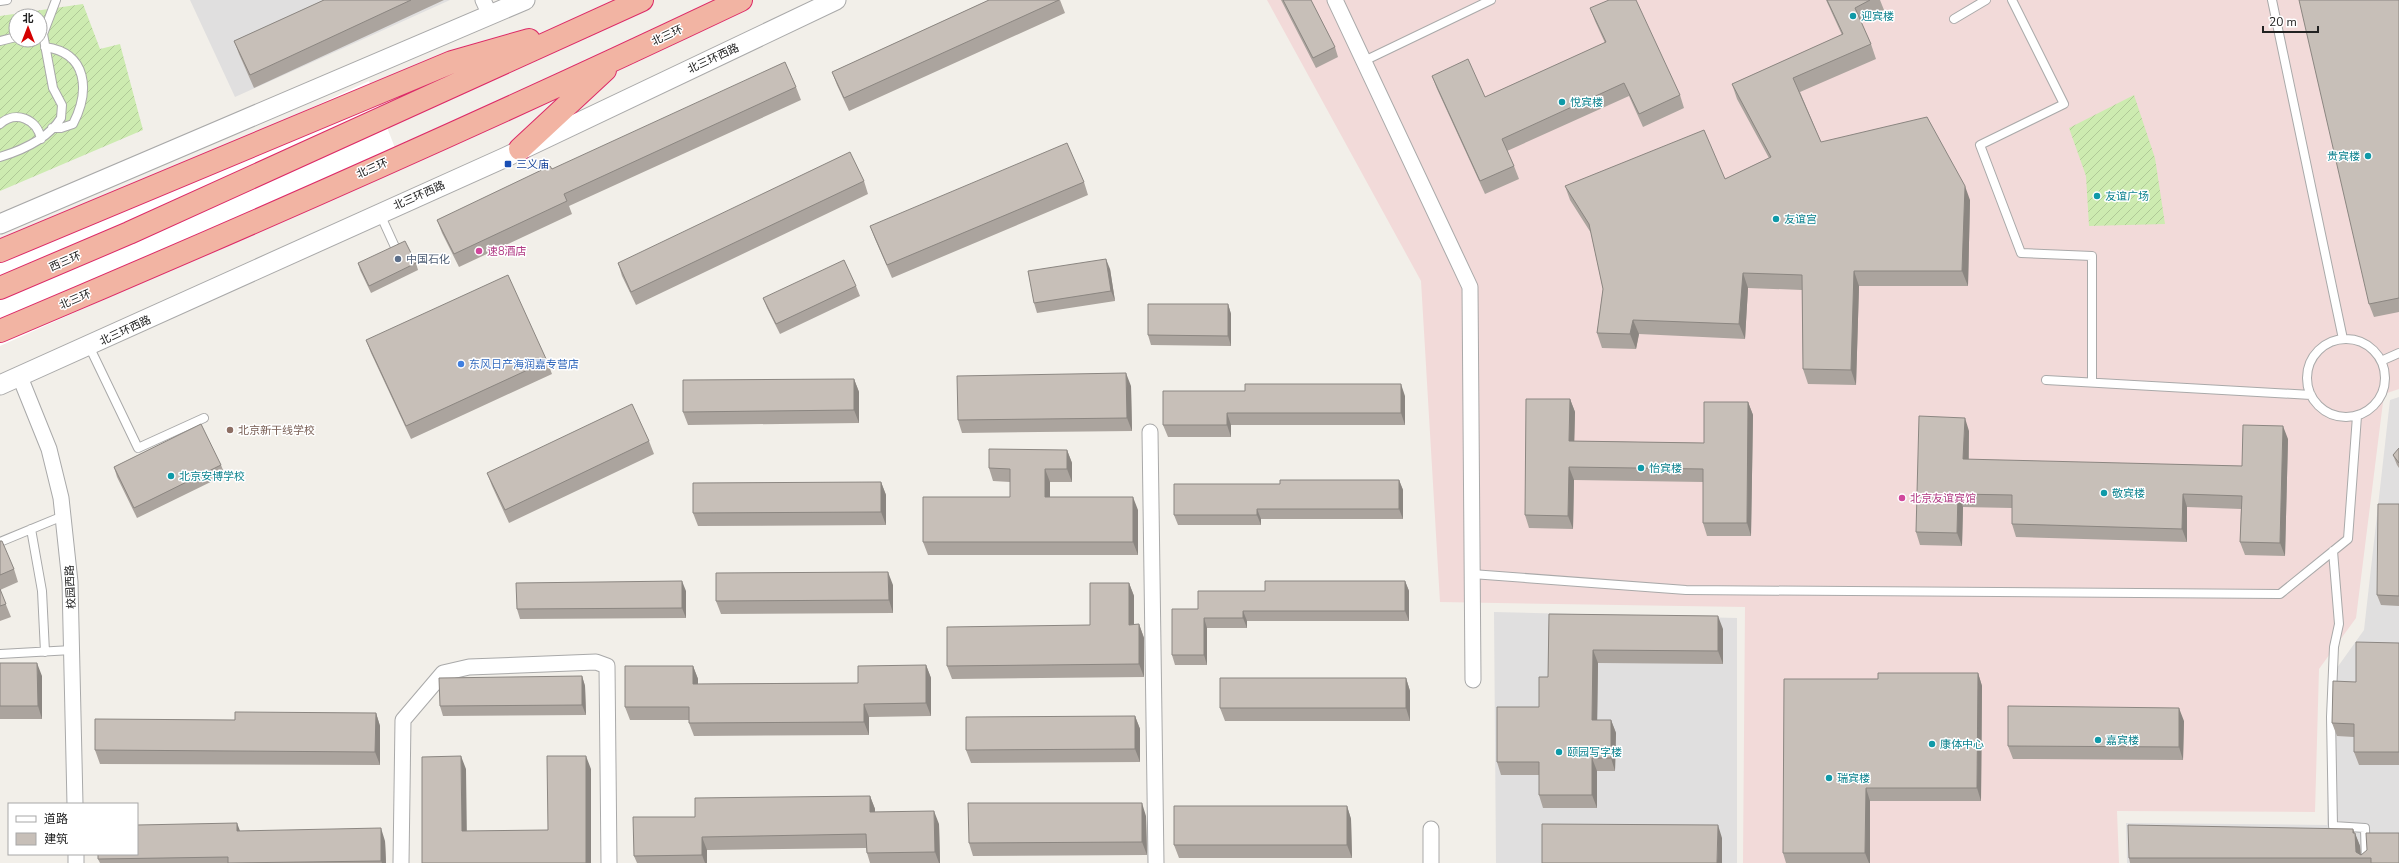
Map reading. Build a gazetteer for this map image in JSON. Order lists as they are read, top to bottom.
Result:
{
  "streets": {
    "highway": ["北三环", "西三环"],
    "street": ["北三环西路", "校园西路"]
  },
  "crossings": [
    ["北三环西路", "校园西路"]
  ],
  "places": {
    "other": [
      "迎宾楼",
      "悅宾楼",
      "贵宾楼",
      "友谊广场",
      "友谊宫",
      "速8酒店",
      "中国石化",
      "东风日产海润嘉专营店",
      "北京新干线学校",
      "怡宾楼",
      "北京安博学校",
      "敬宾楼",
      "北京友谊宾馆",
      "嘉宾楼",
      "康体中心",
      "颐园写字楼",
      "瑞宾楼"
    ],
    "transit": ["三义庙"]
  },
  "legend": ["道路", "建筑"],
  "scale_bar": "20 m",
  "north": "top"
}
